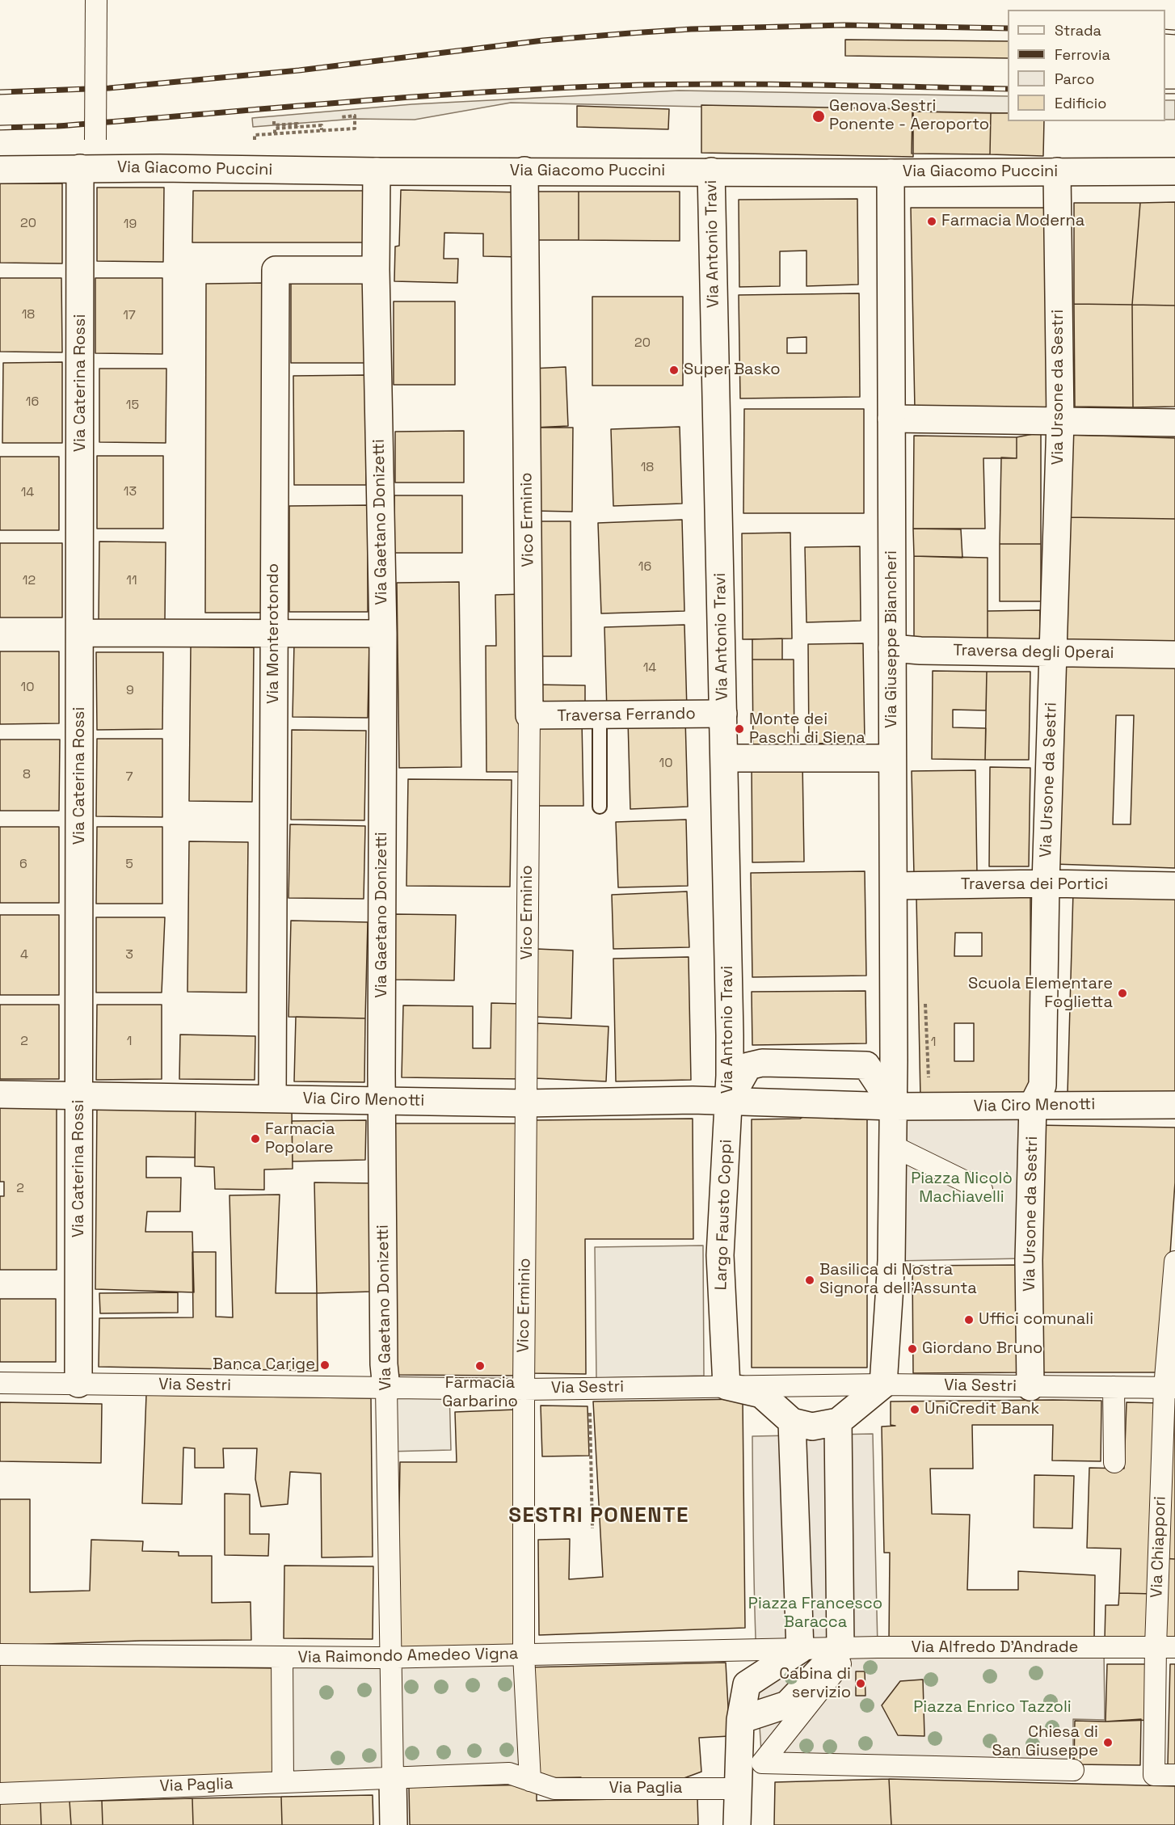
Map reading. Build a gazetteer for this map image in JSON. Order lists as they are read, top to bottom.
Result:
{
  "streets": {
    "street": [
      "Via Giacomo Puccini",
      "Via Antonio Travi",
      "Via Caterina Rossi",
      "Via Ursone da Sestri",
      "Vico Erminio",
      "Via Gaetano Donizetti",
      "Via Monterotondo",
      "Via Giuseppe Biancheri",
      "Traversa degli Operai",
      "Traversa Ferrando",
      "Traversa dei Portici",
      "Via Ciro Menotti",
      "Largo Fausto Coppi",
      "Via Sestri",
      "Via Chiappori",
      "Via Alfredo D'Andrade",
      "Via Raimondo Amedeo Vigna",
      "Via Paglia"
    ]
  },
  "crossings": [
    ["Via Giacomo Puccini", "Via Antonio Travi"],
    ["Via Giacomo Puccini", "Via Caterina Rossi"],
    ["Via Giacomo Puccini", "Via Ursone da Sestri"],
    ["Via Giacomo Puccini", "Vico Erminio"],
    ["Via Giacomo Puccini", "Via Gaetano Donizetti"],
    ["Via Giacomo Puccini", "Via Giuseppe Biancheri"],
    ["Via Antonio Travi", "Traversa Ferrando"],
    ["Via Antonio Travi", "Via Ciro Menotti"],
    ["Via Antonio Travi", "Largo Fausto Coppi"],
    ["Via Caterina Rossi", "Via Ciro Menotti"],
    ["Via Caterina Rossi", "Via Sestri"],
    ["Via Ursone da Sestri", "Traversa degli Operai"],
    ["Via Ursone da Sestri", "Traversa dei Portici"],
    ["Via Ursone da Sestri", "Via Ciro Menotti"],
    ["Via Ursone da Sestri", "Via Sestri"],
    ["Vico Erminio", "Traversa Ferrando"],
    ["Vico Erminio", "Via Ciro Menotti"],
    ["Vico Erminio", "Via Sestri"],
    ["Vico Erminio", "Via Raimondo Amedeo Vigna"],
    ["Vico Erminio", "Via Paglia"],
    ["Via Gaetano Donizetti", "Via Monterotondo"],
    ["Via Gaetano Donizetti", "Via Ciro Menotti"],
    ["Via Gaetano Donizetti", "Via Sestri"],
    ["Via Gaetano Donizetti", "Via Raimondo Amedeo Vigna"],
    ["Via Gaetano Donizetti", "Via Paglia"],
    ["Via Monterotondo", "Via Ciro Menotti"],
    ["Via Giuseppe Biancheri", "Traversa degli Operai"],
    ["Via Giuseppe Biancheri", "Traversa dei Portici"],
    ["Via Giuseppe Biancheri", "Via Ciro Menotti"],
    ["Via Giuseppe Biancheri", "Via Sestri"],
    ["Via Ciro Menotti", "Largo Fausto Coppi"],
    ["Largo Fausto Coppi", "Via Sestri"],
    ["Via Sestri", "Via Chiappori"],
    ["Via Chiappori", "Via Alfredo D'Andrade"],
    ["Via Alfredo D'Andrade", "Via Raimondo Amedeo Vigna"]
  ],
  "districts": ["SESTRI PONENTE"],
  "parks": ["Piazza Nicolò Machiavelli", "Piazza Francesco Baracca", "Piazza Enrico Tazzoli"],
  "places": [
    "Genova Sestri Ponente - Aeroporto",
    "Farmacia Moderna",
    "Super Basko",
    "Monte dei Paschi di Siena",
    "Scuola Elementare Foglietta",
    "Farmacia Popolare",
    "Basilica di Nostra Signora dell'Assunta",
    "Uffici comunali",
    "Giordano Bruno",
    "Banca Carige",
    "Farmacia Garbarino",
    "UniCredit Bank",
    "Cabina di servizio",
    "Chiesa di San Giuseppe"
  ],
  "house_numbers": [
    "20",
    "19",
    "18",
    "17",
    "20",
    "16",
    "15",
    "18",
    "13",
    "14",
    "16",
    "12",
    "11",
    "14",
    "10",
    "9",
    "10",
    "8",
    "7",
    "6",
    "5",
    "4",
    "3",
    "2",
    "1",
    "1",
    "2"
  ],
  "legend": [
    "Strada",
    "Ferrovia",
    "Parco",
    "Edificio"
  ]
}
